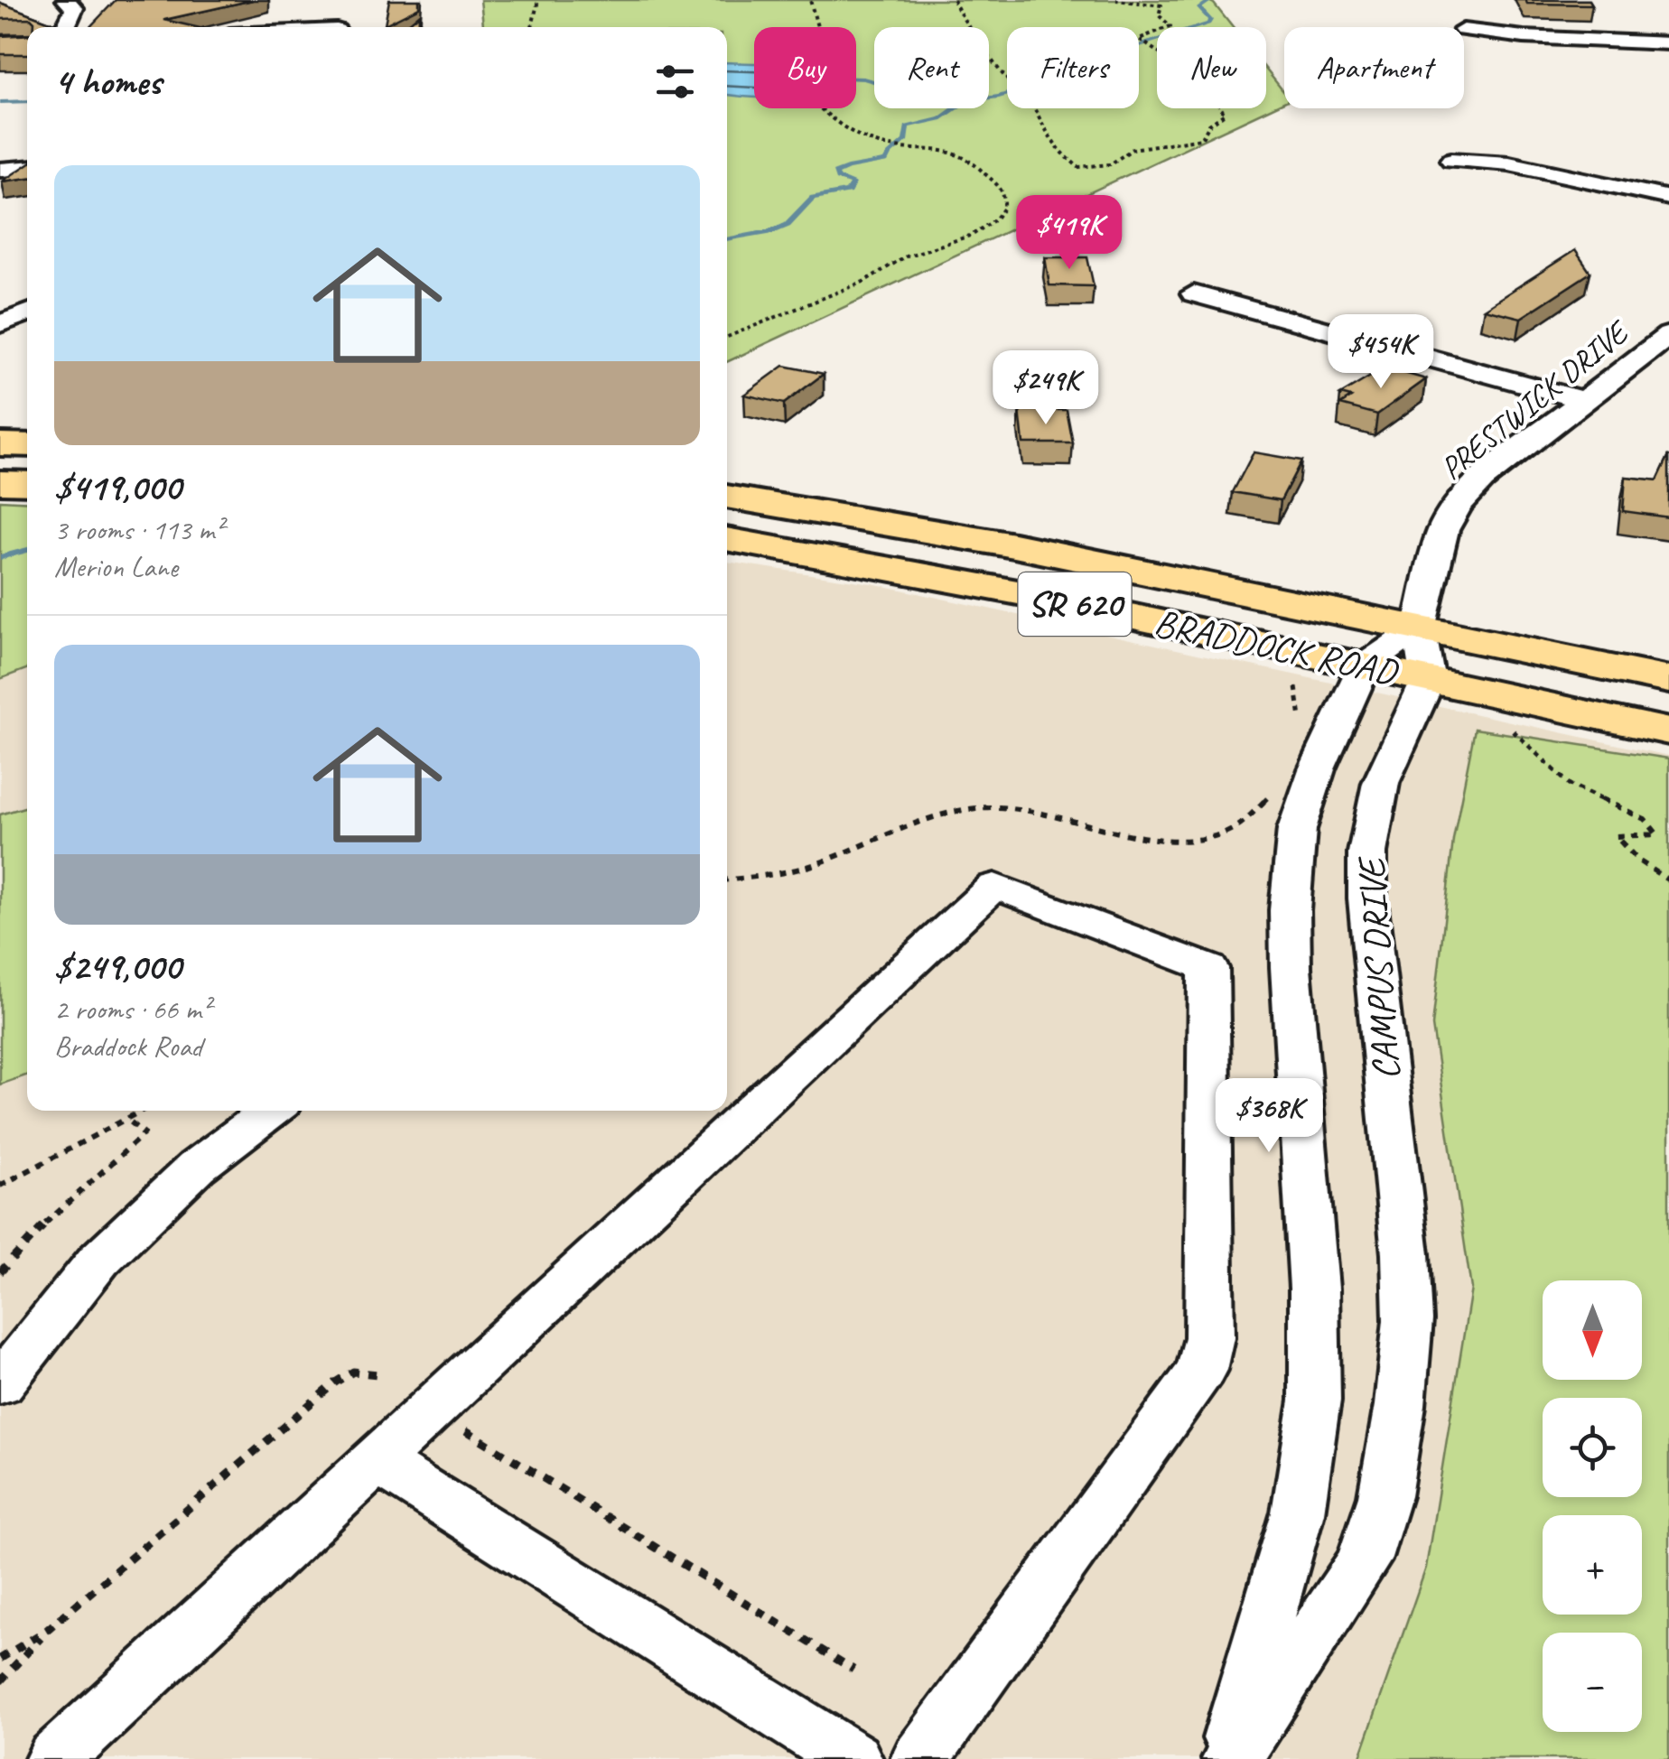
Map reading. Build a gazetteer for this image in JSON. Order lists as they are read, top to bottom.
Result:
{
  "streets": {
    "main road": ["SR 620", "BRADDOCK ROAD"],
    "street": ["PRESTWICK DRIVE", "CAMPUS DRIVE"]
  },
  "crossings": [
    ["PRESTWICK DRIVE", "BRADDOCK ROAD"],
    ["BRADDOCK ROAD", "CAMPUS DRIVE"]
  ],
  "north": "bottom",
  "page": {
    "chip": [
      "Buy",
      "Rent",
      "Filters",
      "New",
      "Apartment"
    ],
    "heading": "4 homes",
    "list": [
      {
        "name": "$419,000",
        "note": "3 rooms · 113 m² · Merion Lane"
      },
      {
        "name": "$249,000",
        "note": "2 rooms · 66 m² · Braddock Road"
      }
    ],
    "price": [
      "$419K",
      "$454K",
      "$249K",
      "$368K"
    ],
    "map_buttons": ["+", "−"]
  }
}
